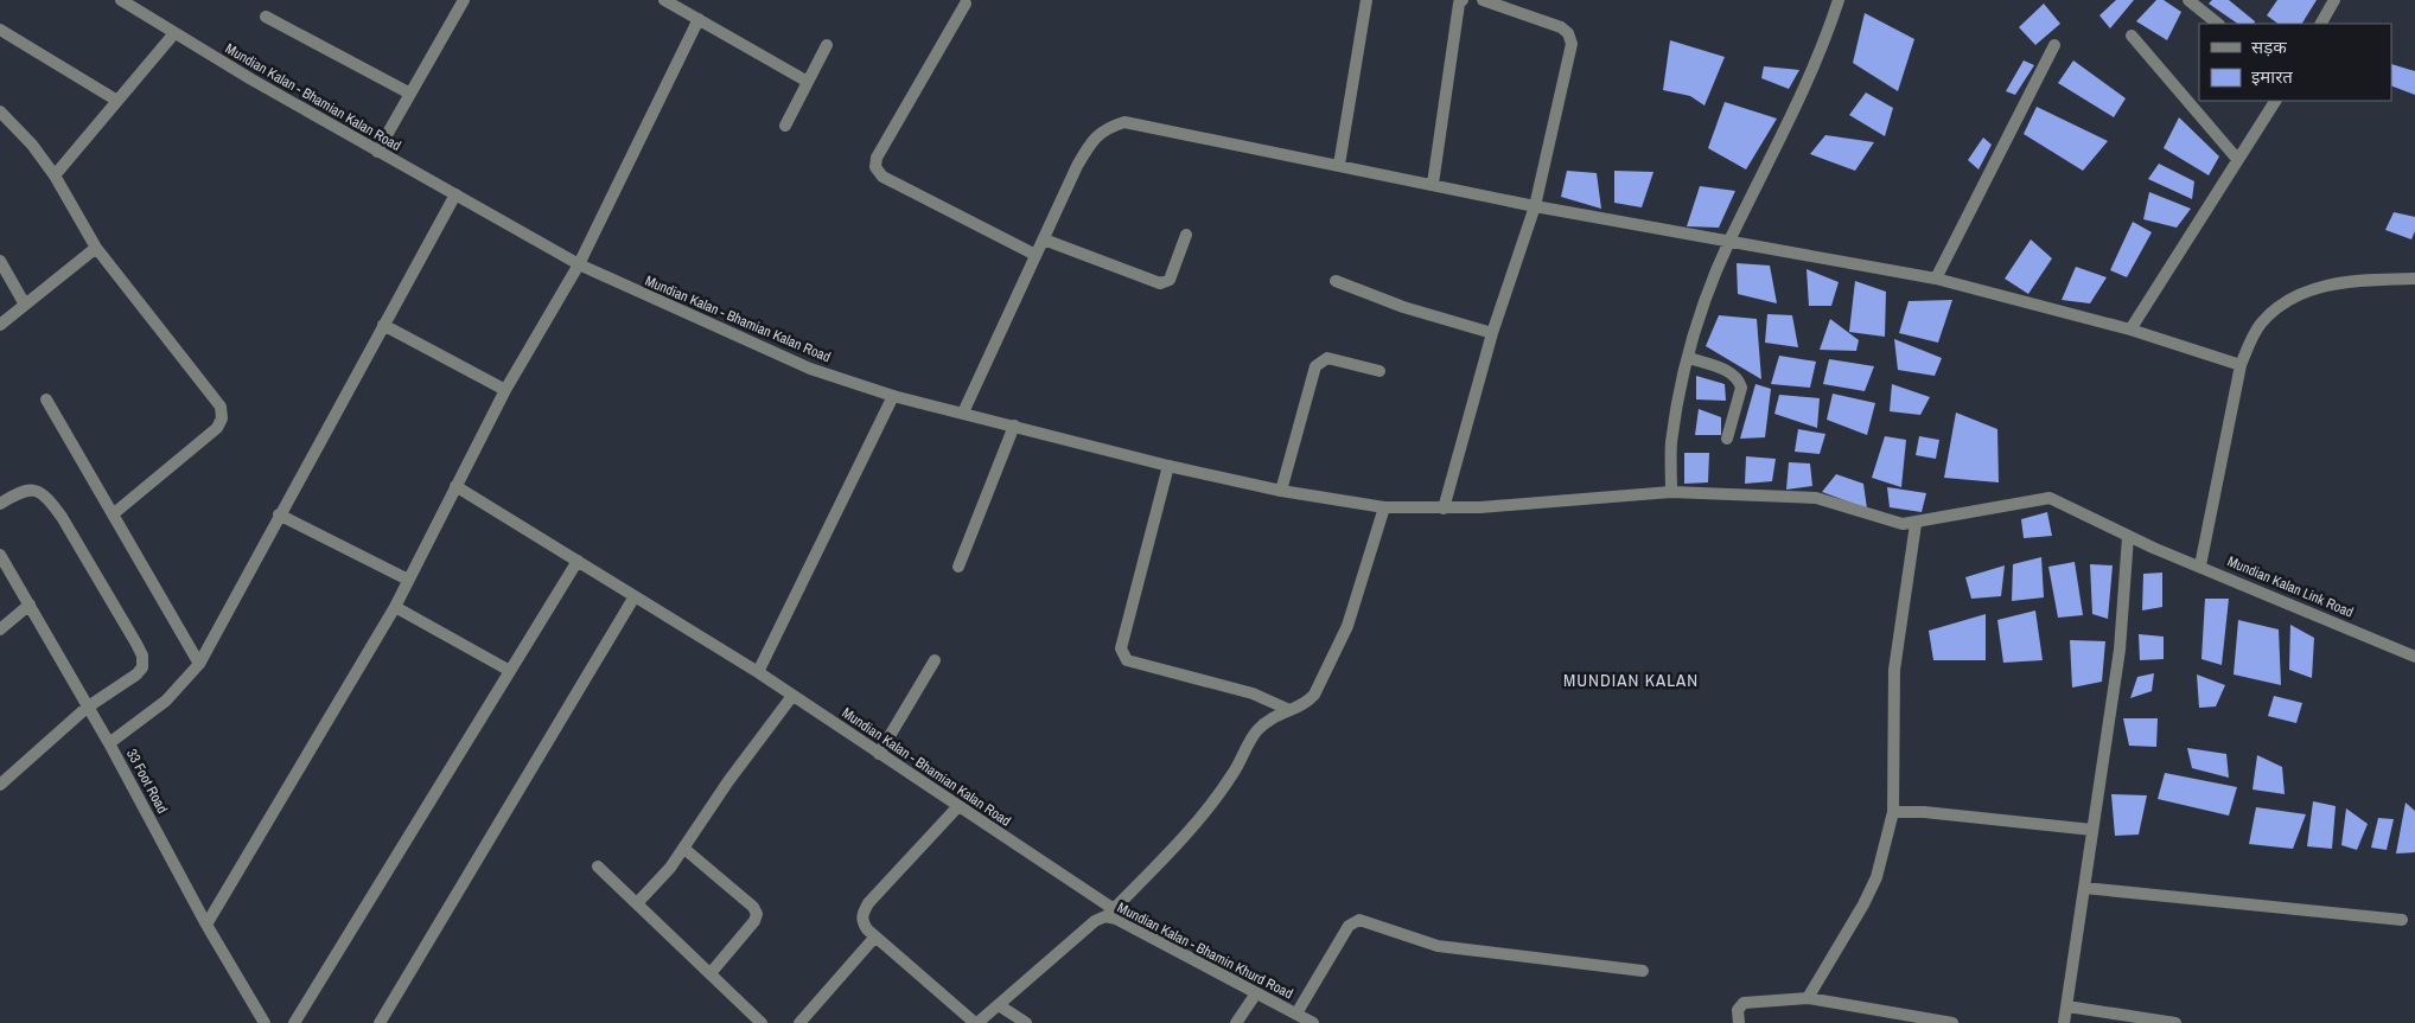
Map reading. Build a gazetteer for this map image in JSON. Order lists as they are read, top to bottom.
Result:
{
  "streets": {
    "street": [
      "Mundian Kalan - Bhamian Kalan Road",
      "Mundian Kalan Link Road",
      "33 Foot Road",
      "Mundian Kalan - Bhamin Khurd Road"
    ]
  },
  "crossings": [
    ["Mundian Kalan - Bhamian Kalan Road", "Mundian Kalan Link Road"],
    ["Mundian Kalan - Bhamian Kalan Road", "Mundian Kalan - Bhamin Khurd Road"]
  ],
  "districts": ["MUNDIAN KALAN"],
  "legend": ["सड़क", "इमारत"]
}
